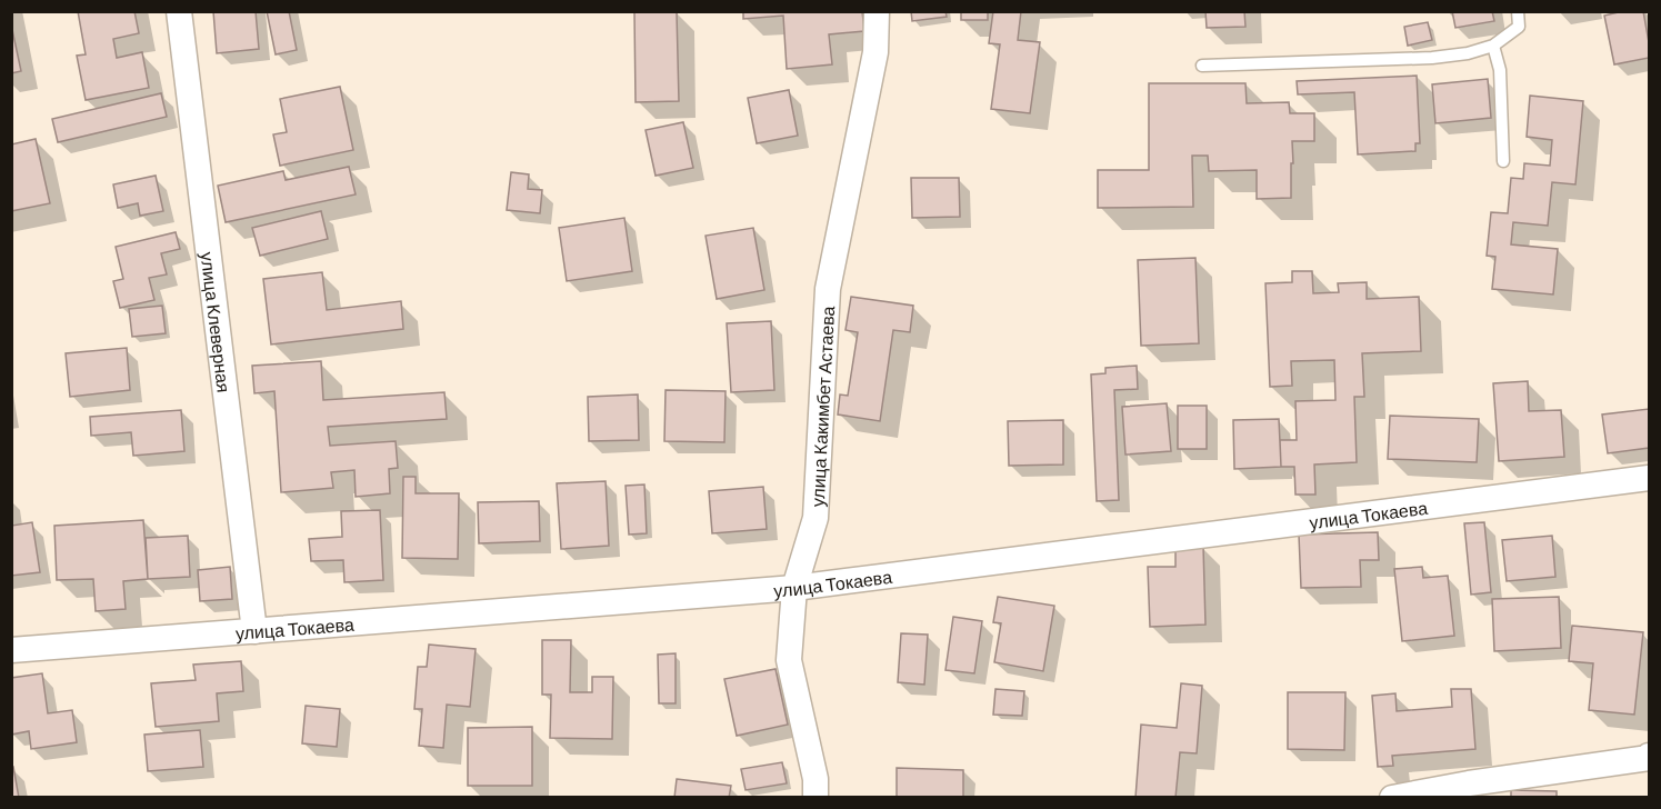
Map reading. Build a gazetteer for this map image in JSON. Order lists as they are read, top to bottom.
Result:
{
  "streets": {
    "street": ["улица Клеверная", "улица Какимбет Астаева", "улица Токаева"]
  },
  "crossings": [
    ["улица Клеверная", "улица Токаева"],
    ["улица Какимбет Астаева", "улица Токаева"]
  ]
}
